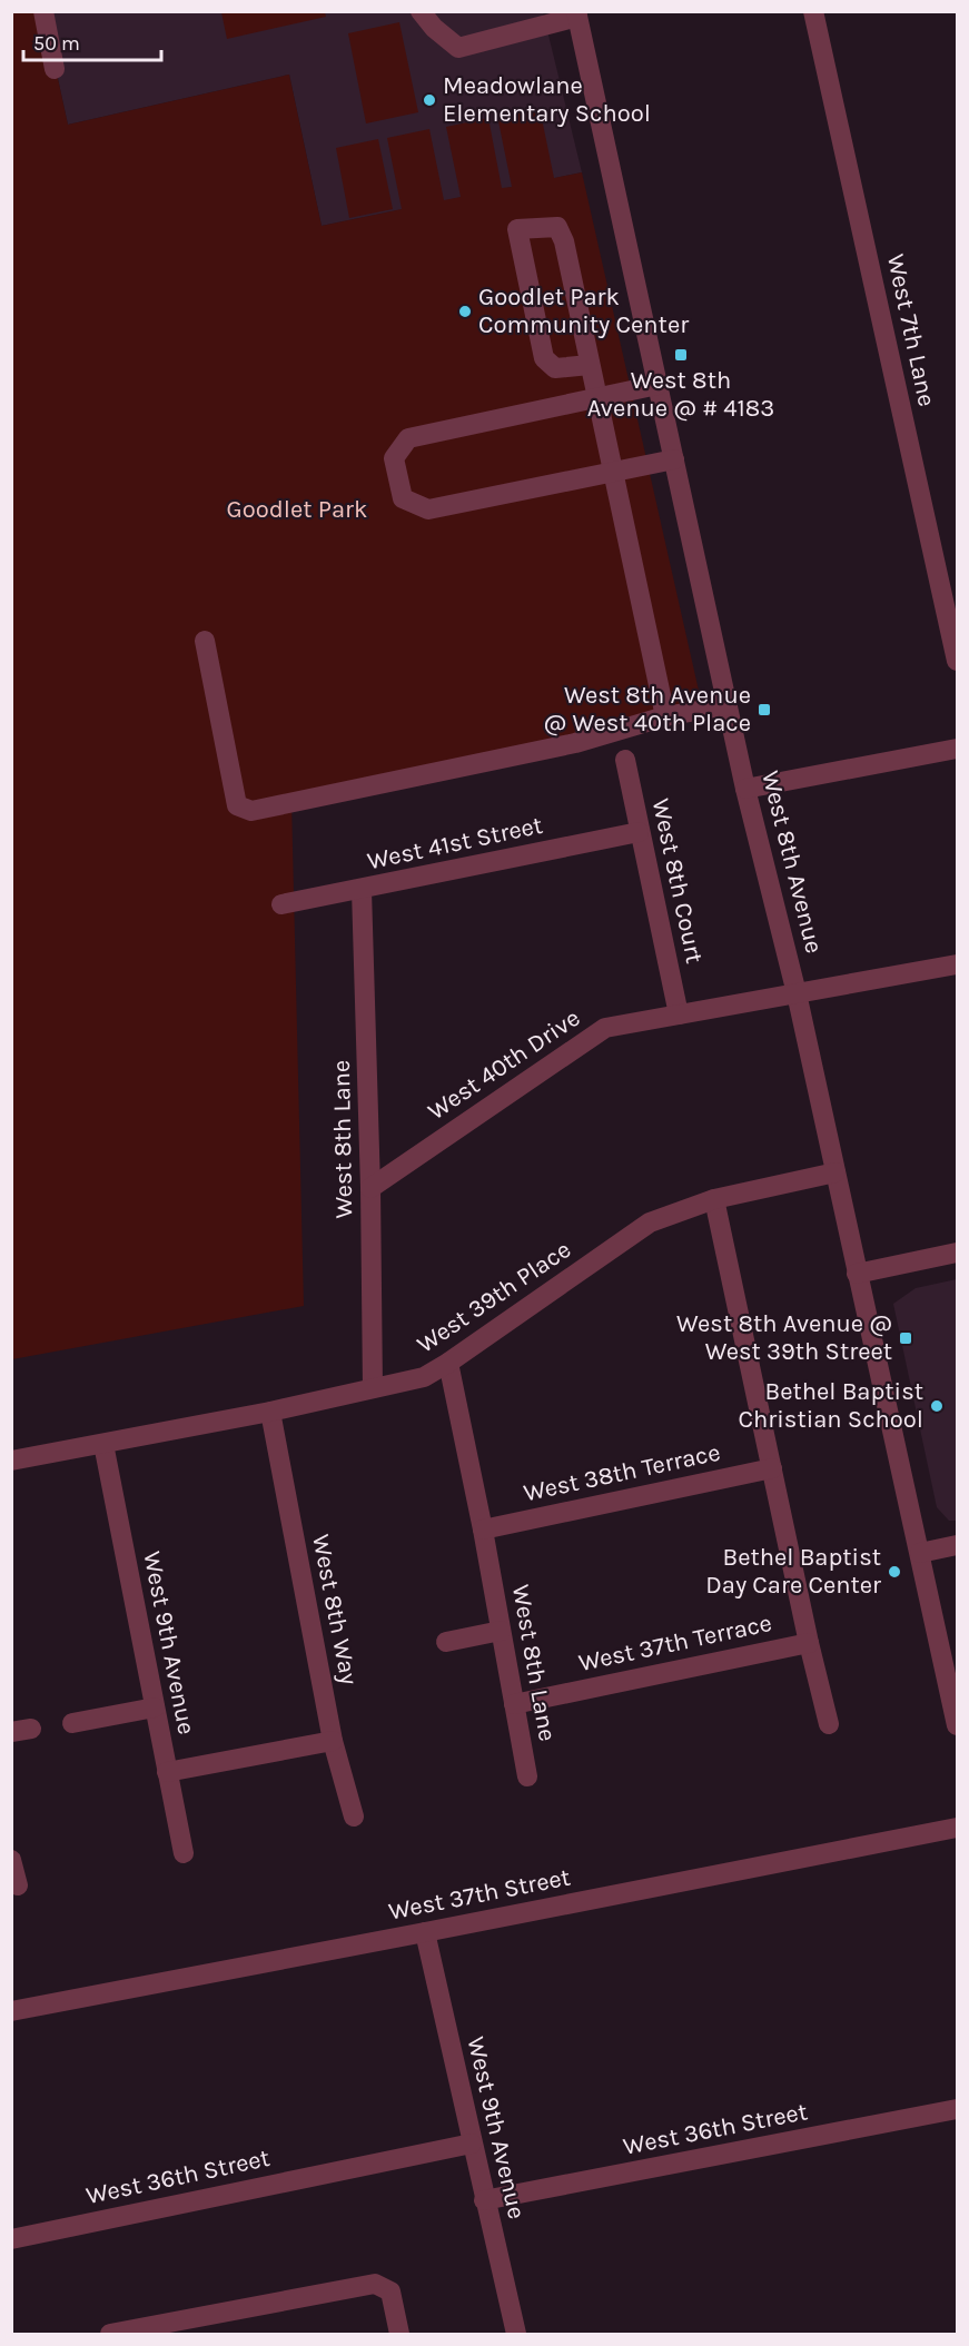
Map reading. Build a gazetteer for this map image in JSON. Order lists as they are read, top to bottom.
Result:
{
  "streets": {
    "street": [
      "West 7th Lane",
      "West 41st Street",
      "West 8th Avenue",
      "West 8th Court",
      "West 40th Drive",
      "West 8th Lane",
      "West 39th Place",
      "West 38th Terrace",
      "West 8th Way",
      "West 9th Avenue",
      "West 37th Terrace",
      "West 37th Street",
      "West 36th Street"
    ]
  },
  "crossings": [
    ["West 41st Street", "West 8th Court"],
    ["West 41st Street", "West 8th Lane"],
    ["West 8th Avenue", "West 40th Drive"],
    ["West 8th Avenue", "West 39th Place"],
    ["West 8th Court", "West 40th Drive"],
    ["West 40th Drive", "West 8th Lane"],
    ["West 8th Lane", "West 39th Place"],
    ["West 8th Lane", "West 38th Terrace"],
    ["West 8th Lane", "West 37th Terrace"],
    ["West 39th Place", "West 8th Way"],
    ["West 39th Place", "West 9th Avenue"],
    ["West 9th Avenue", "West 37th Street"],
    ["West 9th Avenue", "West 36th Street"]
  ],
  "parks": ["Goodlet Park"],
  "places": {
    "other": [
      "Meadowlane Elementary School",
      "Goodlet Park Community Center",
      "Bethel Baptist Christian School",
      "Bethel Baptist Day Care Center"
    ],
    "transit": ["West 8th Avenue @ # 4183", "West 8th Avenue @ West 40th Place", "West 8th Avenue @ West 39th Street"]
  },
  "scale_bar": "50 m"
}
